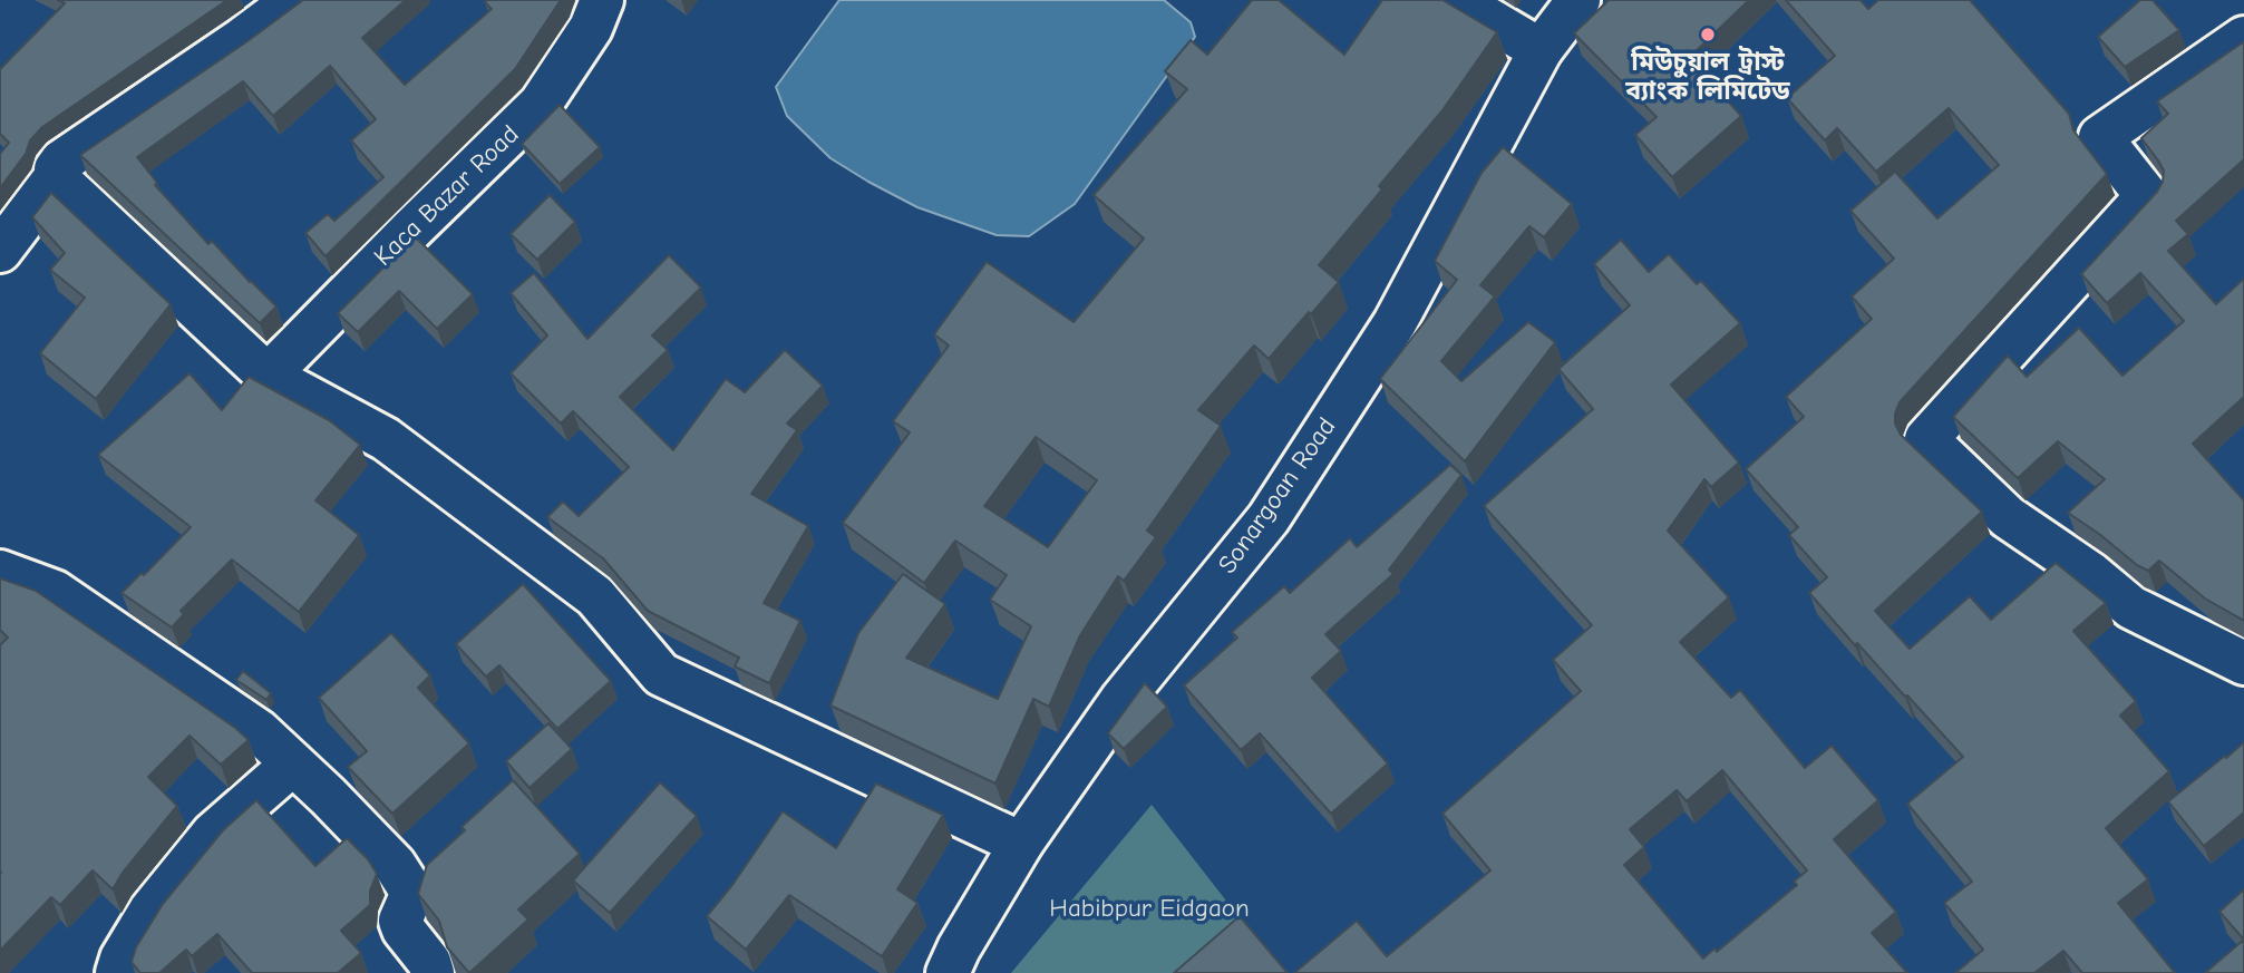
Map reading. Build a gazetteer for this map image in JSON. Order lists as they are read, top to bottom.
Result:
{
  "streets": {
    "street": ["Kaca Bazar Road", "Sonargoan Road"]
  },
  "parks": ["Habibpur Eidgaon"],
  "places": ["মিউচুয়াল ট্রাস্ট ব্যাংক লিমিটেড"]
}
